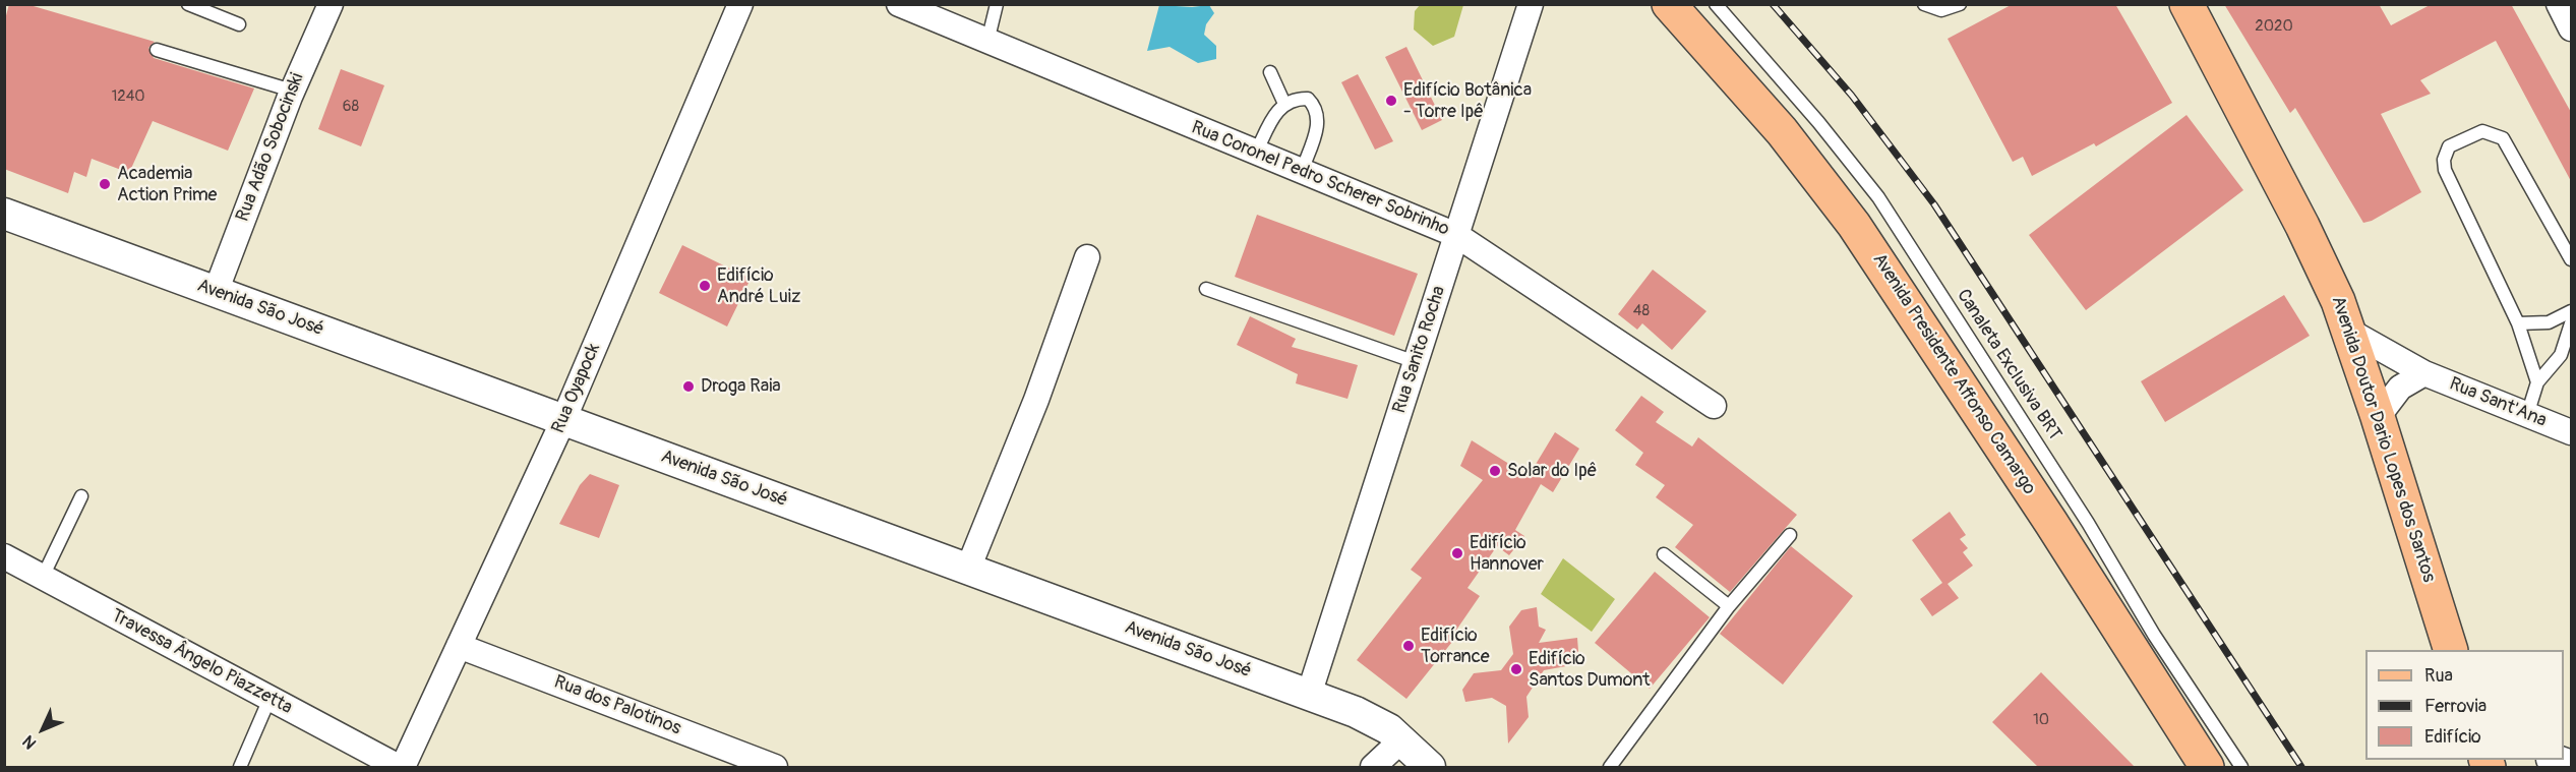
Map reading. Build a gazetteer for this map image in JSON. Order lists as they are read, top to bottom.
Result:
{
  "streets": {
    "main road": ["Avenida Presidente Affonso Camargo", "Avenida Doutor Dario Lopes dos Santos"],
    "street": [
      "Rua Adão Sobocinski",
      "Rua Coronel Pedro Scherer Sobrinho",
      "Avenida São José",
      "Rua Sanito Rocha",
      "Rua Oyapock",
      "Rua Sant'Ana",
      "Travessa Ângelo Piazzetta",
      "Rua dos Palotinos"
    ],
    "lane": ["Canaleta Exclusiva BRT"]
  },
  "crossings": [
    ["Rua Adão Sobocinski", "Avenida São José"],
    ["Rua Coronel Pedro Scherer Sobrinho", "Rua Sanito Rocha"],
    ["Avenida São José", "Rua Sanito Rocha"],
    ["Avenida São José", "Rua Oyapock"],
    ["Rua Oyapock", "Travessa Ângelo Piazzetta"],
    ["Rua Oyapock", "Rua dos Palotinos"],
    ["Rua Sant'Ana", "Avenida Doutor Dario Lopes dos Santos"]
  ],
  "places": [
    "Edifício Botânica - Torre Ipê",
    "Academia Action Prime",
    "Edifício André Luiz",
    "Droga Raia",
    "Solar do Ipê",
    "Edifício Hannover",
    "Edifício Torrance",
    "Edifício Santos Dumont"
  ],
  "house_numbers": [
    "2020",
    "1240",
    "68",
    "48",
    "10"
  ],
  "legend": ["Rua", "Ferrovia", "Edifício"],
  "north": "bottom left"
}
